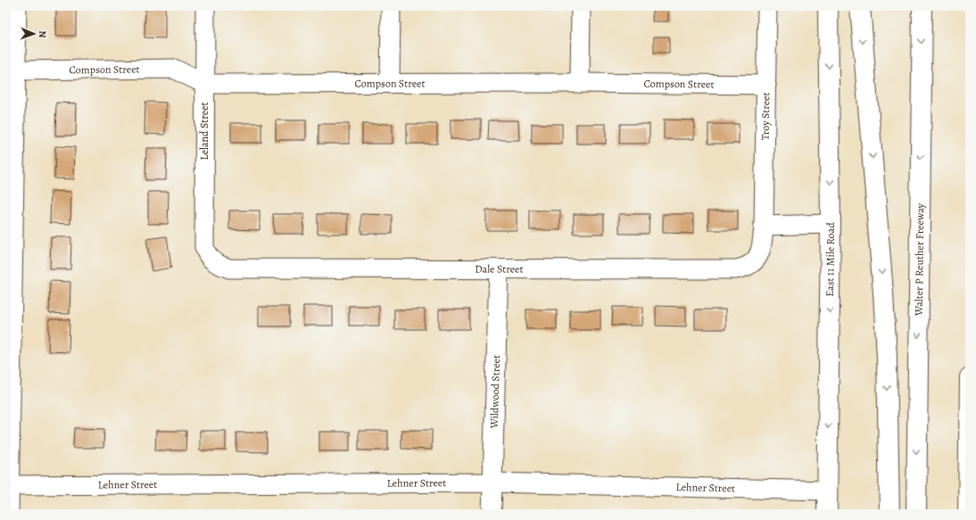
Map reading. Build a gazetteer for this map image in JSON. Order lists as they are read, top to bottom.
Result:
{
  "streets": {
    "main road": ["East 11 Mile Road", "Walter P Reuther Freeway"],
    "street": [
      "Compson Street",
      "Troy Street",
      "Leland Street",
      "Dale Street",
      "Wildwood Street",
      "Lehner Street"
    ]
  },
  "crossings": [
    ["Compson Street", "Troy Street"],
    ["Compson Street", "Leland Street"],
    ["Troy Street", "Dale Street"],
    ["Leland Street", "Dale Street"],
    ["East 11 Mile Road", "Lehner Street"],
    ["Dale Street", "Wildwood Street"],
    ["Wildwood Street", "Lehner Street"]
  ],
  "north": "right"
}
